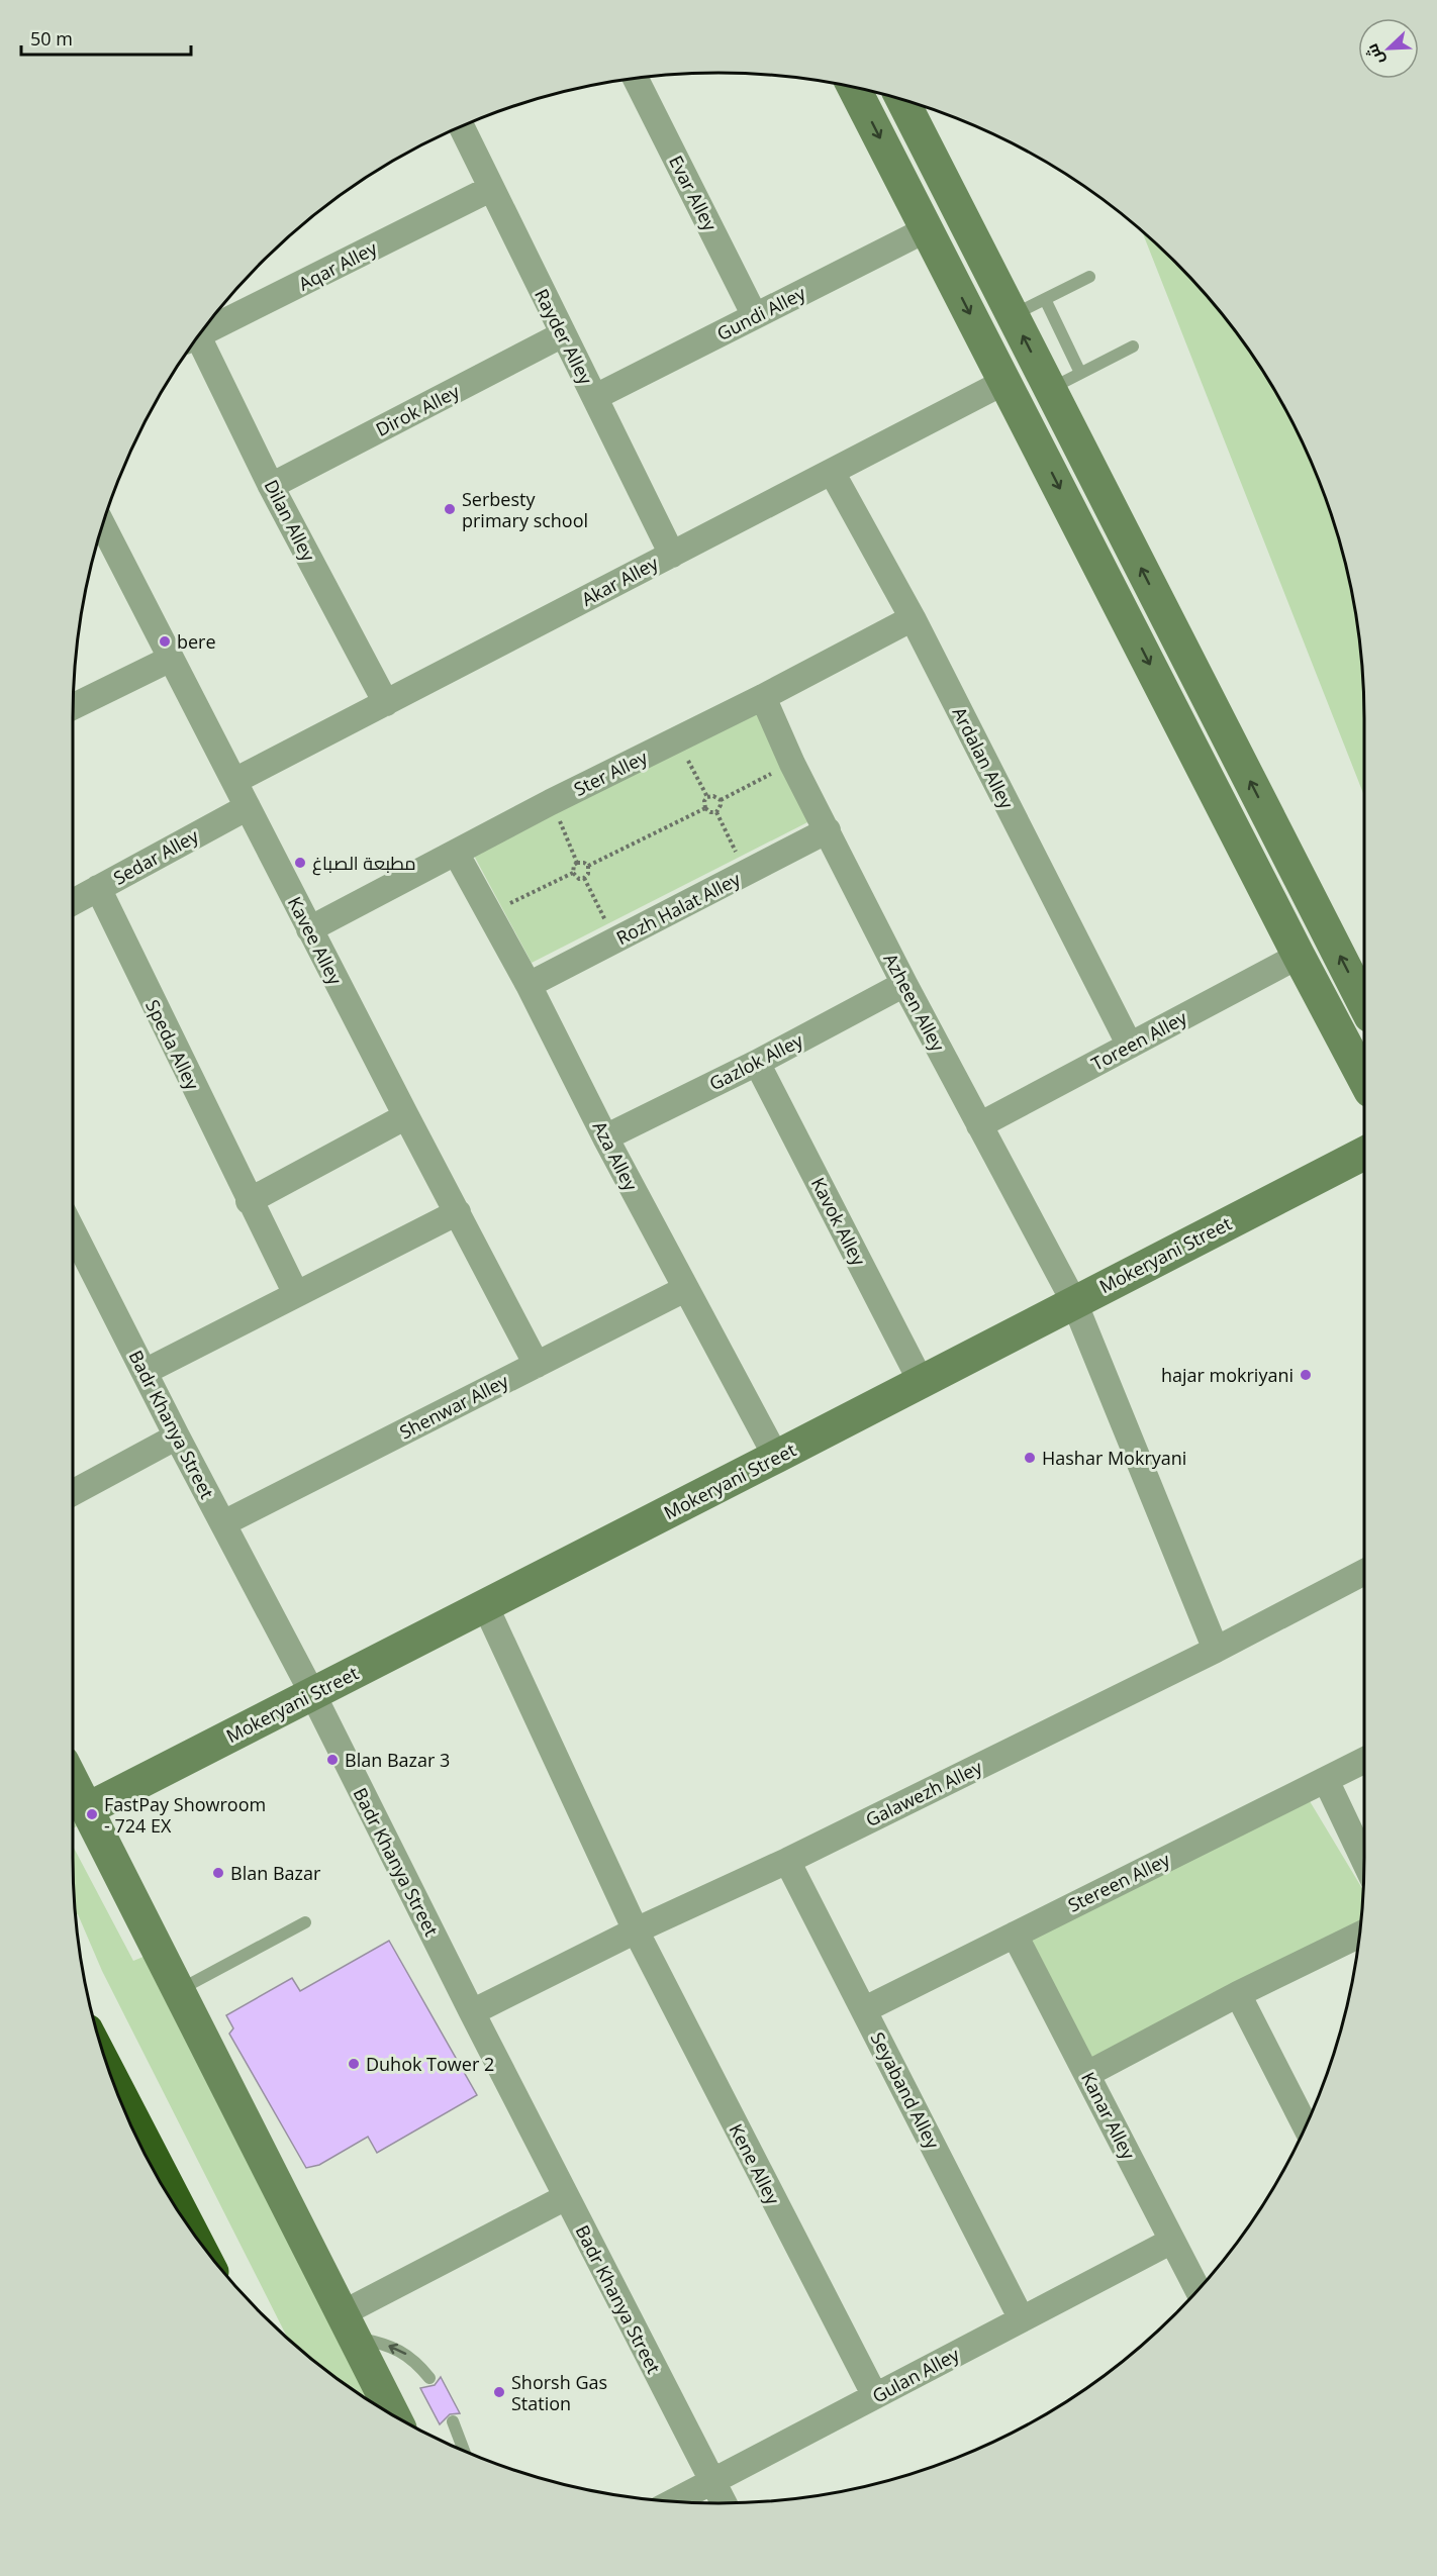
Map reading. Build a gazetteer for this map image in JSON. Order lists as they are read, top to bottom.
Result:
{
  "streets": {
    "main road": ["Mokeryani Street"],
    "street": [
      "Evar Alley",
      "Aqar Alley",
      "Gundi Alley",
      "Rayder Alley",
      "Dirok Alley",
      "Dilan Alley",
      "Akar Alley",
      "Ardalan Alley",
      "Ster Alley",
      "Sedar Alley",
      "Rozh Halat Alley",
      "Kavee Alley",
      "Azheen Alley",
      "Toreen Alley",
      "Speda Alley",
      "Gazlok Alley",
      "Aza Alley",
      "Kavok Alley",
      "Shenwar Alley",
      "Badr Khanya Street",
      "Galawezh Alley",
      "Stereen Alley",
      "Seyaband Alley",
      "Kanar Alley",
      "Kene Alley",
      "Gulan Alley"
    ]
  },
  "crossings": [
    ["Evar Alley", "Gundi Alley"],
    ["Aqar Alley", "Rayder Alley"],
    ["Gundi Alley", "Rayder Alley"],
    ["Rayder Alley", "Dirok Alley"],
    ["Rayder Alley", "Akar Alley"],
    ["Dirok Alley", "Dilan Alley"],
    ["Dilan Alley", "Akar Alley"],
    ["Akar Alley", "Ardalan Alley"],
    ["Akar Alley", "Kavee Alley"],
    ["Ardalan Alley", "Ster Alley"],
    ["Ardalan Alley", "Toreen Alley"],
    ["Ster Alley", "Kavee Alley"],
    ["Ster Alley", "Azheen Alley"],
    ["Ster Alley", "Aza Alley"],
    ["Sedar Alley", "Kavee Alley"],
    ["Sedar Alley", "Speda Alley"],
    ["Rozh Halat Alley", "Azheen Alley"],
    ["Rozh Halat Alley", "Aza Alley"],
    ["Kavee Alley", "Shenwar Alley"],
    ["Azheen Alley", "Toreen Alley"],
    ["Azheen Alley", "Gazlok Alley"],
    ["Azheen Alley", "Mokeryani Street"],
    ["Azheen Alley", "Galawezh Alley"],
    ["Gazlok Alley", "Aza Alley"],
    ["Gazlok Alley", "Kavok Alley"],
    ["Aza Alley", "Mokeryani Street"],
    ["Aza Alley", "Shenwar Alley"],
    ["Kavok Alley", "Mokeryani Street"],
    ["Mokeryani Street", "Badr Khanya Street"],
    ["Mokeryani Street", "Kene Alley"],
    ["Shenwar Alley", "Badr Khanya Street"],
    ["Badr Khanya Street", "Galawezh Alley"],
    ["Badr Khanya Street", "Gulan Alley"],
    ["Galawezh Alley", "Seyaband Alley"],
    ["Galawezh Alley", "Kene Alley"],
    ["Stereen Alley", "Seyaband Alley"],
    ["Stereen Alley", "Kanar Alley"],
    ["Seyaband Alley", "Gulan Alley"],
    ["Kanar Alley", "Gulan Alley"],
    ["Kene Alley", "Gulan Alley"]
  ],
  "places": [
    "Serbesty primary school",
    "bere",
    "مطبعة الصباغ",
    "hajar mokriyani",
    "Hashar Mokryani",
    "Blan Bazar 3",
    "FastPay Showroom - 724 EX",
    "Blan Bazar",
    "Duhok Tower 2",
    "Shorsh Gas Station"
  ],
  "scale_bar": "50 m",
  "north": "bottom left"
}
